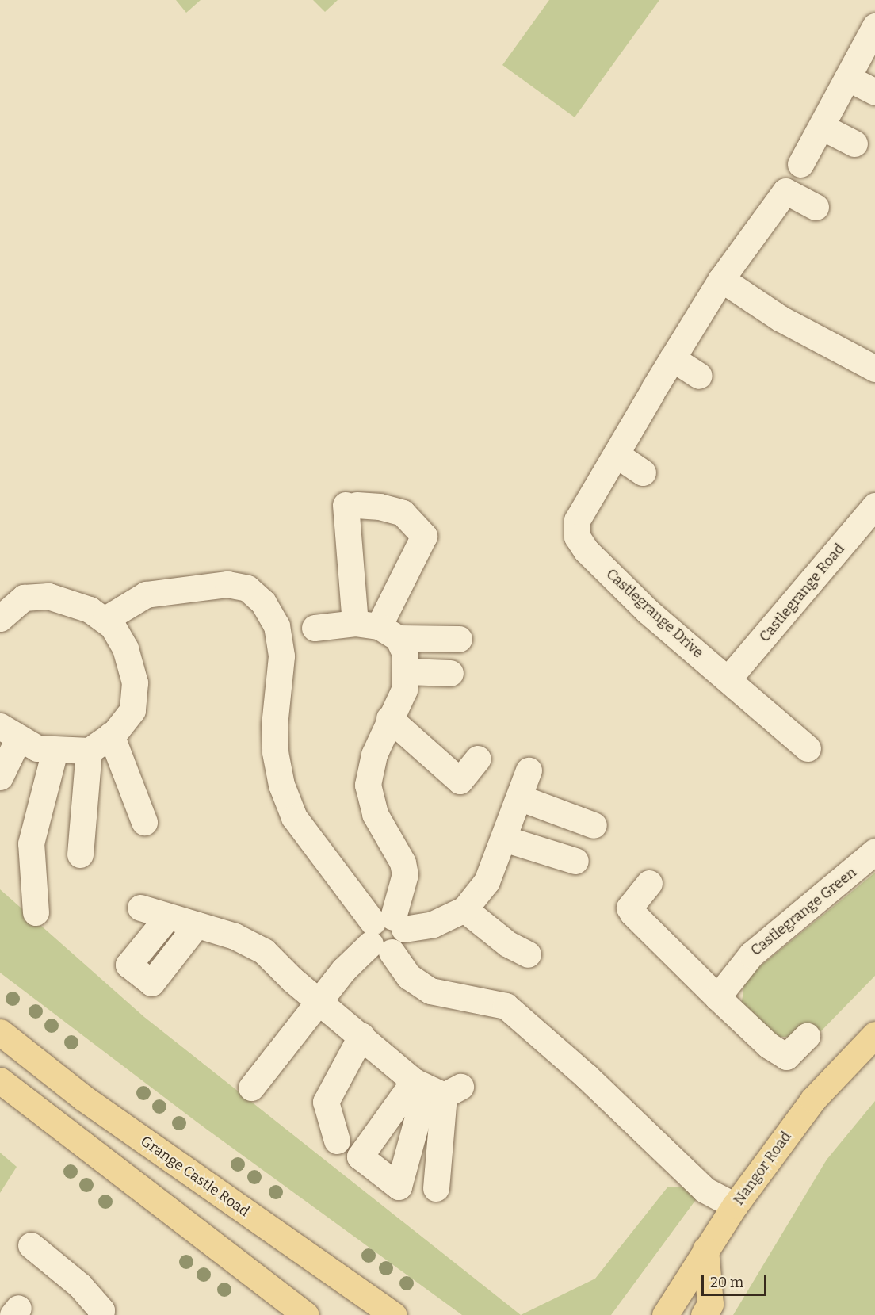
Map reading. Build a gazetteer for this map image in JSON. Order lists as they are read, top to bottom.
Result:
{
  "streets": {
    "main road": ["Nangor Road", "Grange Castle Road"],
    "street": ["Castlegrange Road", "Castlegrange Drive", "Castlegrange Green"]
  },
  "crossings": [
    ["Castlegrange Road", "Castlegrange Drive"]
  ],
  "scale_bar": "20 m"
}
